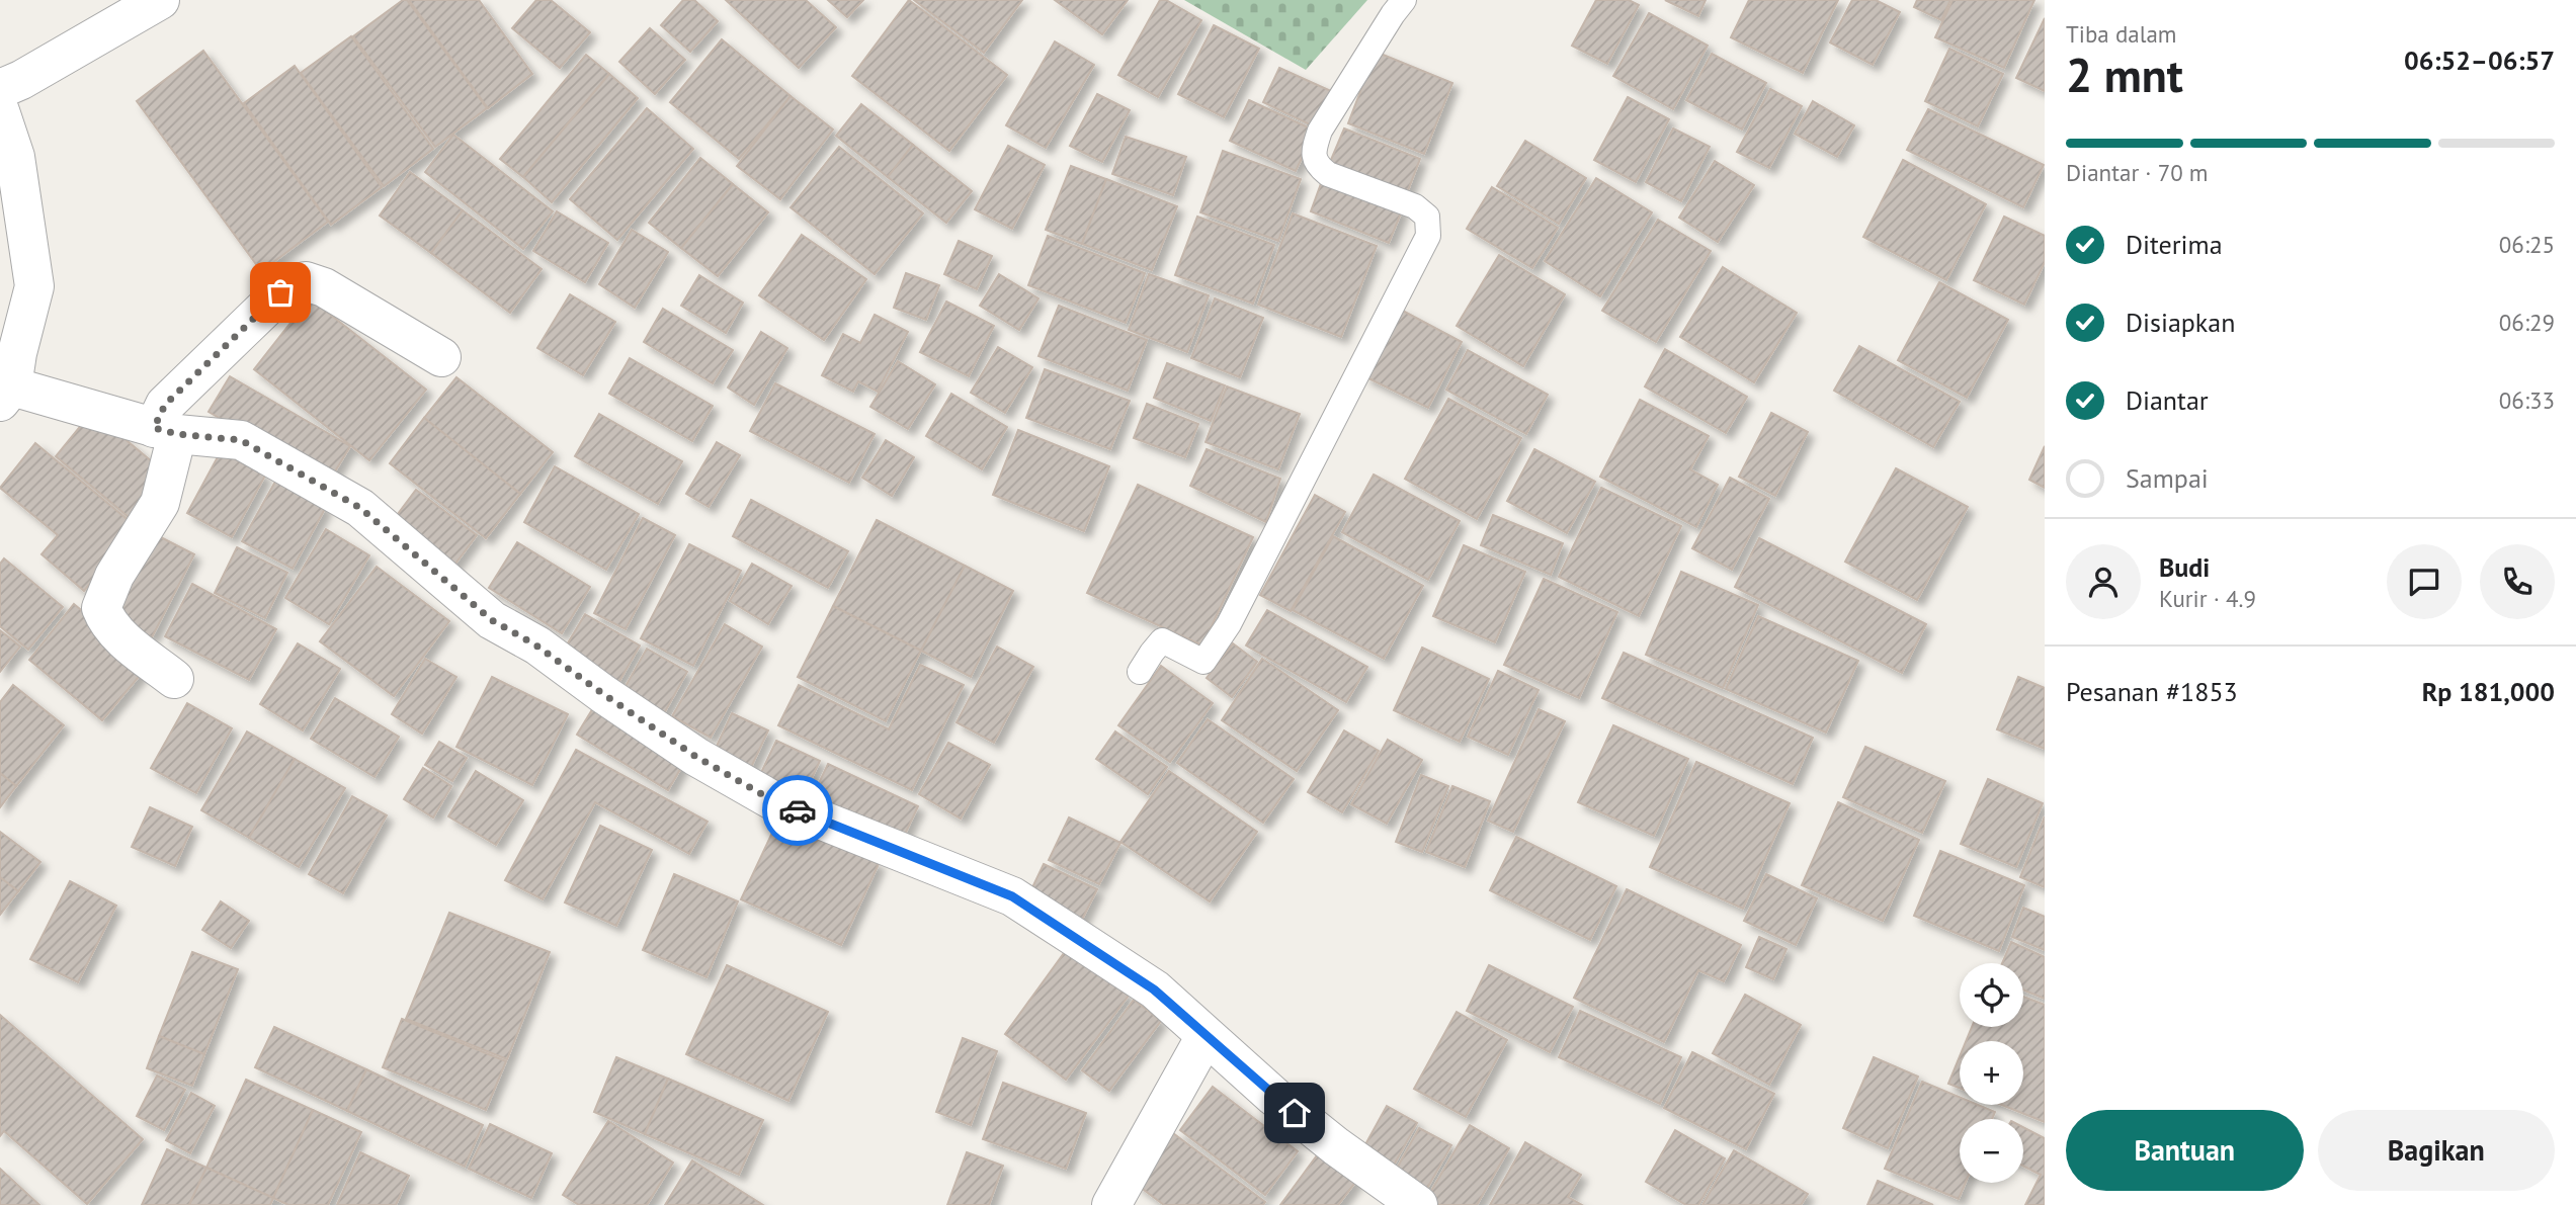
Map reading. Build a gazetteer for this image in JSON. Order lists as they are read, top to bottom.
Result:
{
  "page": {
    "heading": ["2 mnt", "Tiba dalam", "06:52–06:57"],
    "panel": [
      "Budi",
      "Kurir · 4.9",
      "Pesanan #1853",
      "Rp 181,000"
    ],
    "bar": "Diantar · 70 m",
    "list": [
      ["Diterima", "06:25"],
      ["Disiapkan", "06:29"],
      ["Diantar", "06:33"],
      "Sampai"
    ],
    "map_buttons": ["+", "−"],
    "buttons": ["Bantuan", "Bagikan"]
  }
}
